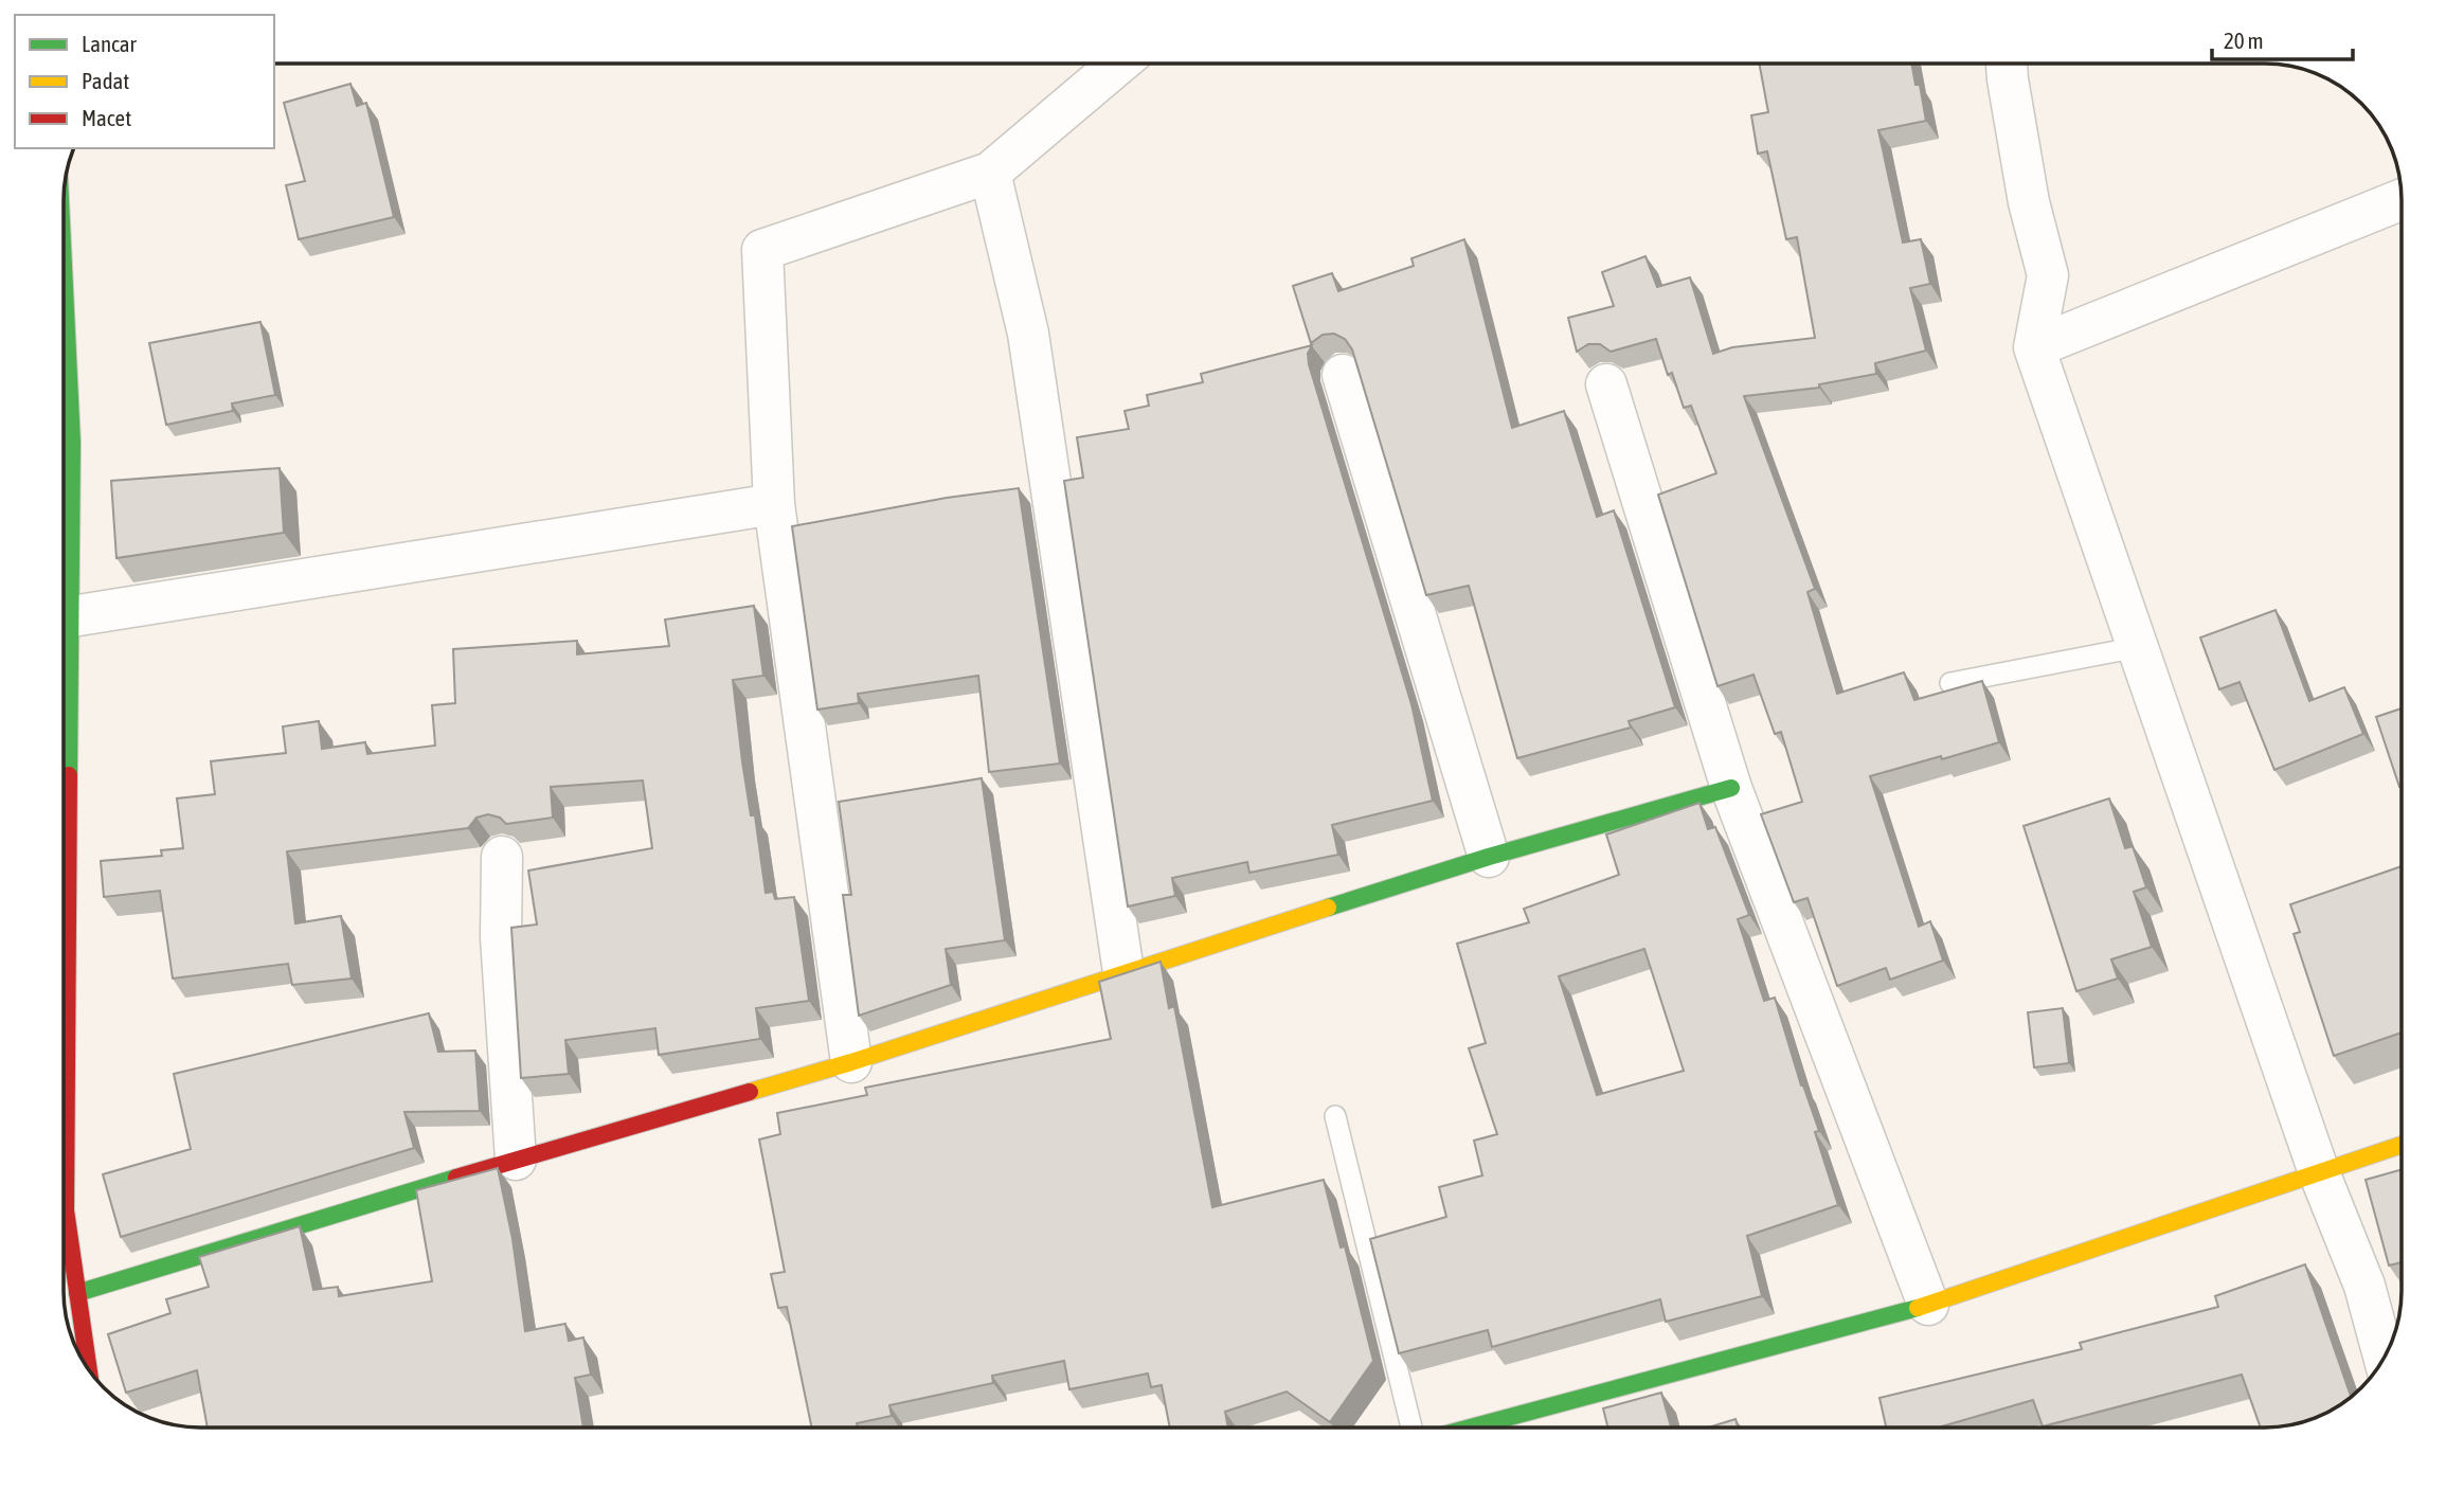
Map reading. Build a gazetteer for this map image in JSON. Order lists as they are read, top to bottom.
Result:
{
  "legend": ["Lancar", "Padat", "Macet"],
  "scale_bar": "20 m"
}
